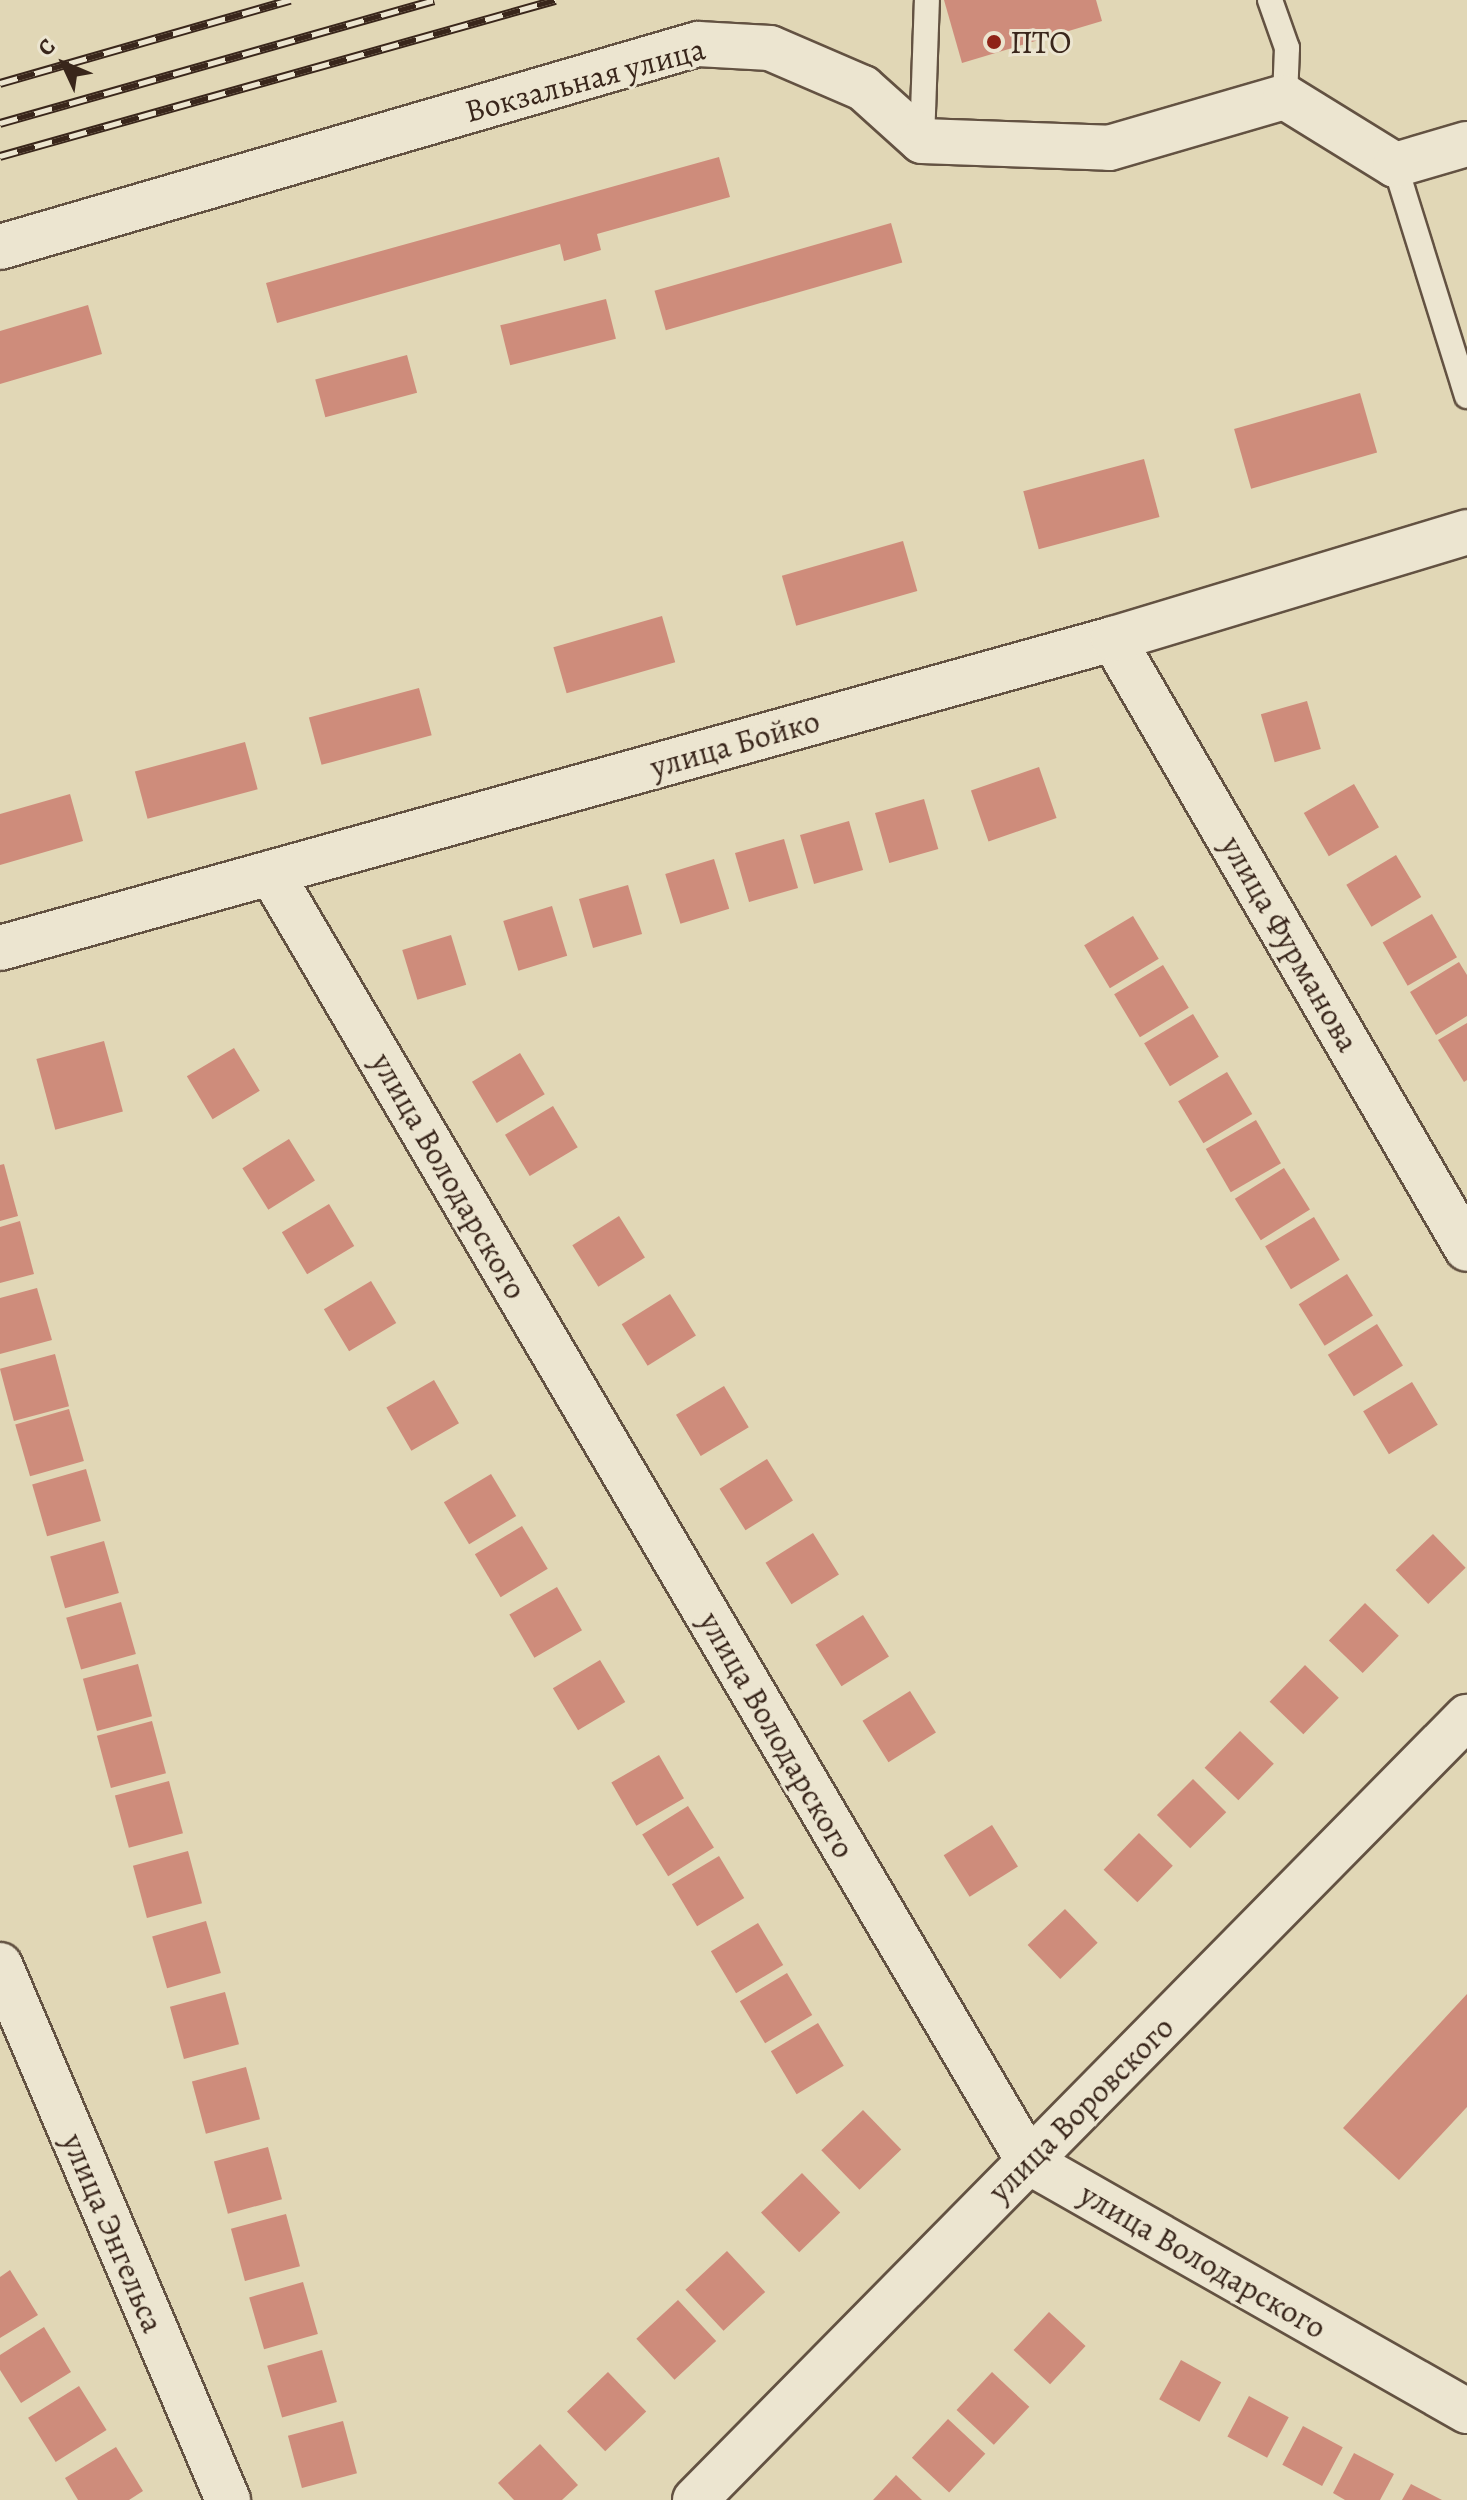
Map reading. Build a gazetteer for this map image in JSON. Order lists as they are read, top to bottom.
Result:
{
  "streets": {
    "street": [
      "Вокзальная улица",
      "улица Бойко",
      "улица Фурманова",
      "улица Володарского",
      "улица Воровского",
      "улица Энгельса"
    ]
  },
  "crossings": [
    ["улица Бойко", "улица Фурманова"],
    ["улица Бойко", "улица Володарского"],
    ["улица Володарского", "улица Воровского"]
  ],
  "places": ["ПТО"],
  "north": "top left"
}
